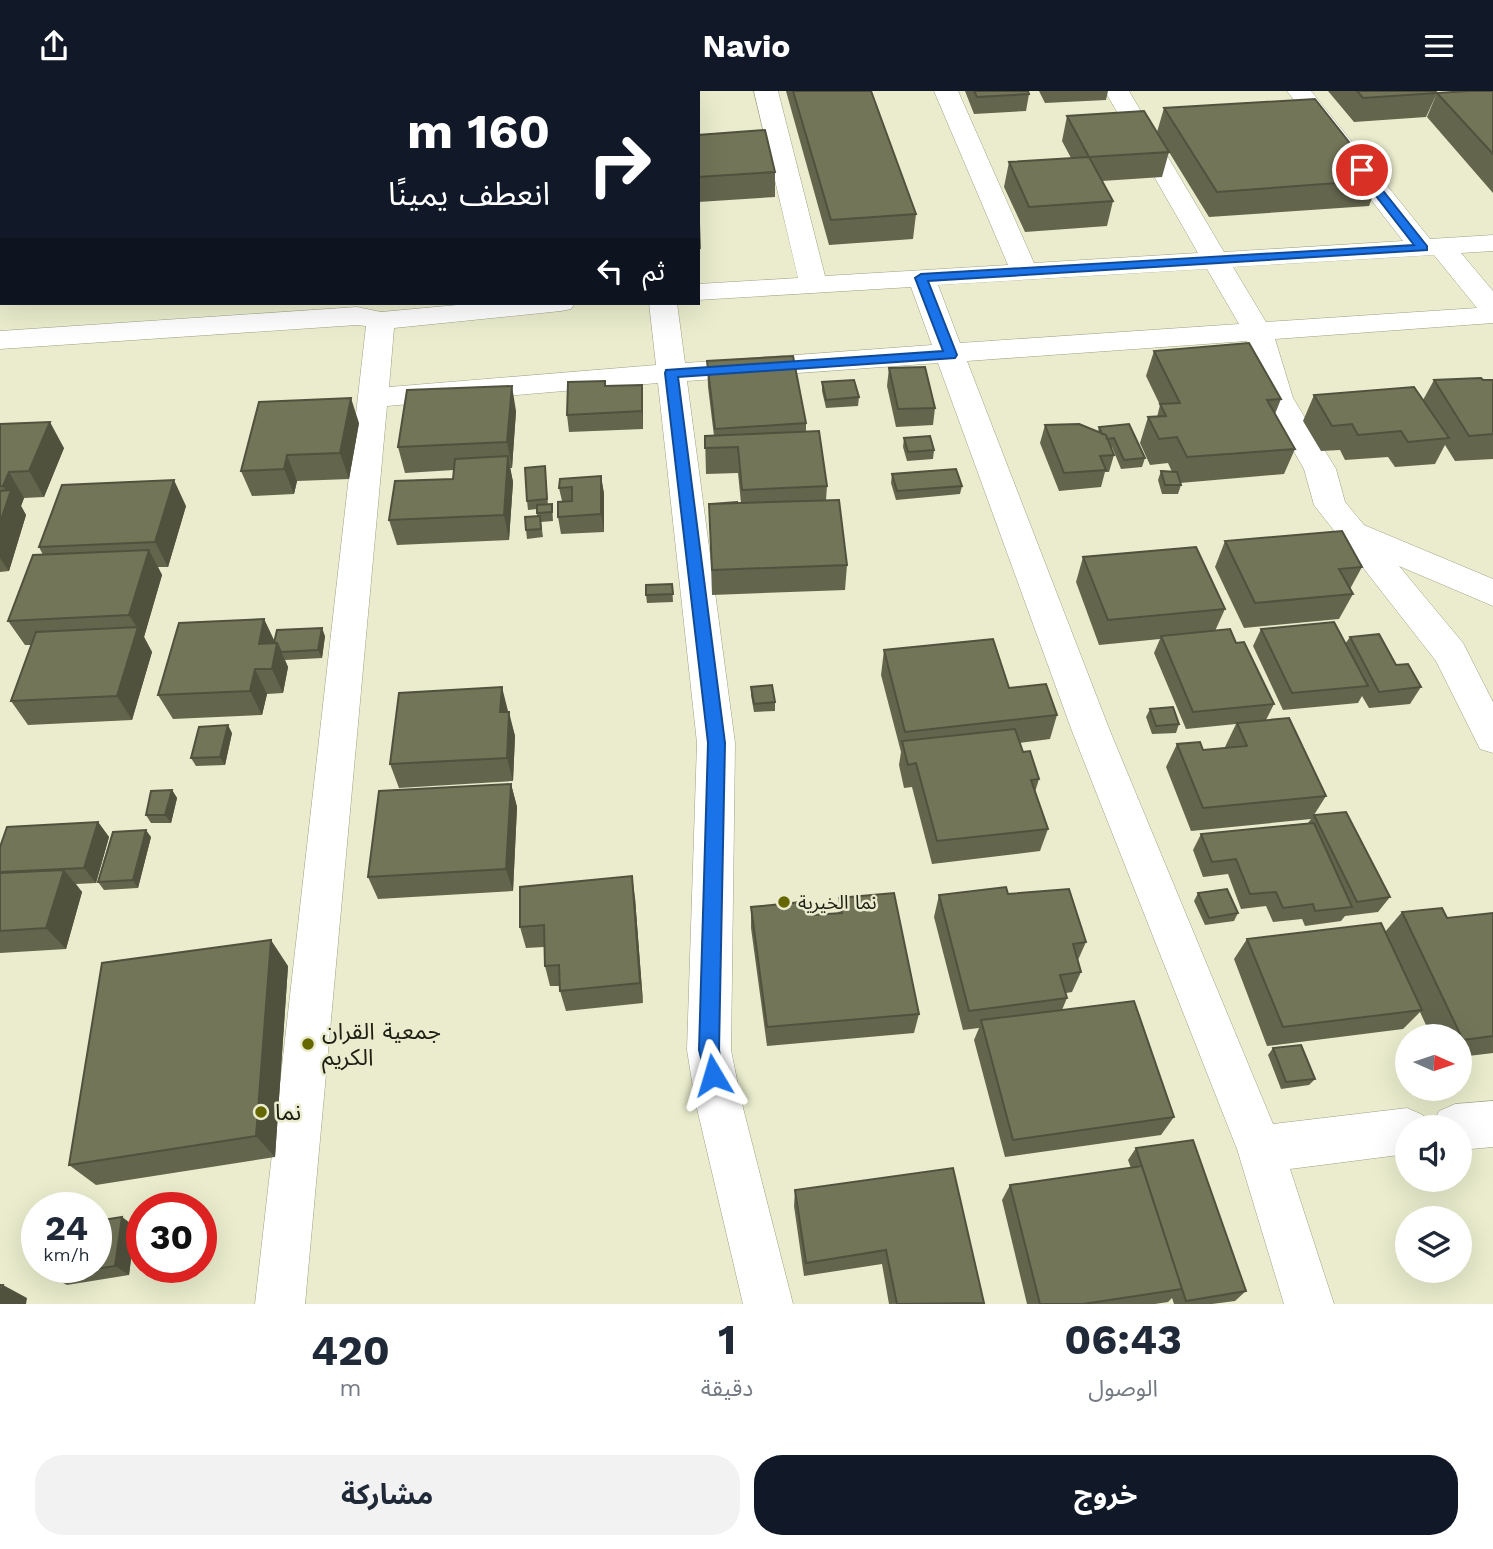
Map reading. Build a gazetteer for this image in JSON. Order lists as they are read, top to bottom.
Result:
{
  "places": ["نما الخيرية", "جمعية القران الكريم", "نما"],
  "north": "right",
  "page": {
    "header": "Navio",
    "turn": ["160 m", "انعطف يمينًا"],
    "then": "ثم",
    "speed": "24 km/h",
    "limit": "30",
    "eta": [
      "06:43",
      "الوصول",
      "1",
      "دقيقة",
      "420",
      "m"
    ],
    "buttons": ["خروج", "مشاركة"]
  }
}
